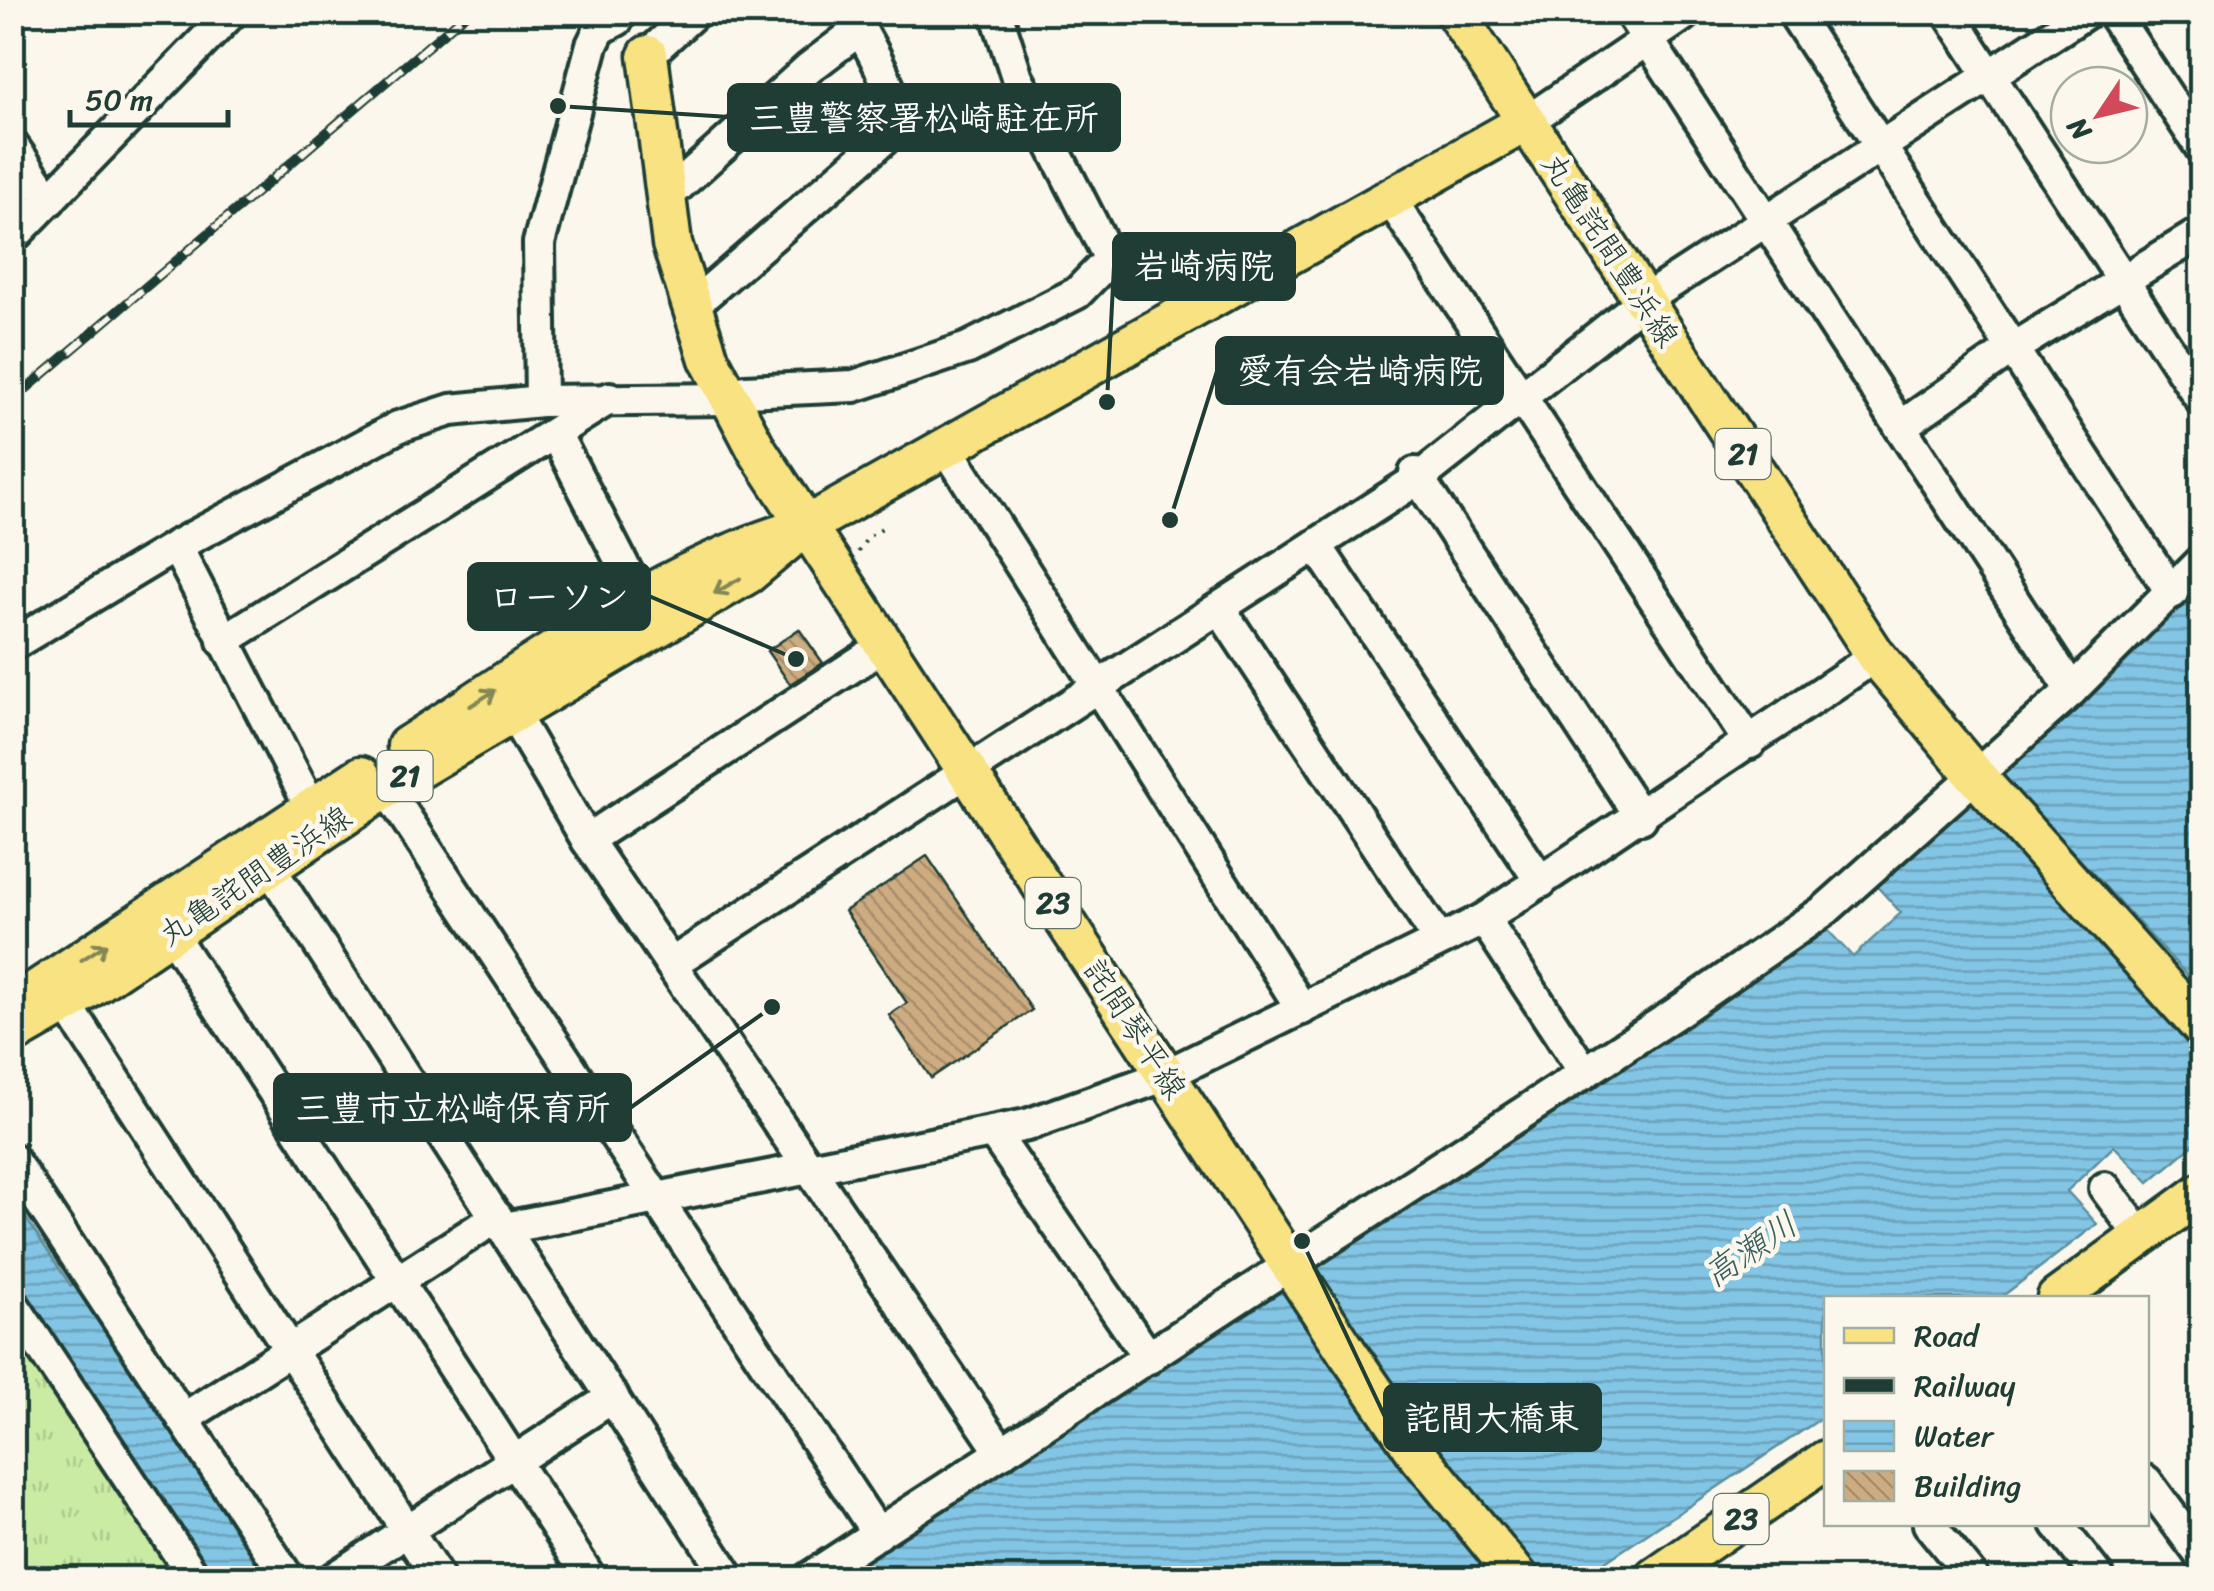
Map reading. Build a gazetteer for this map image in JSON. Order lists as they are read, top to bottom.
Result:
{
  "streets": {
    "main road": [
      "丸亀詫間豊浜線",
      "21",
      "23",
      "詫間琴平線"
    ]
  },
  "crossings": [
    ["丸亀詫間豊浜線", "詫間琴平線"],
    ["23", "詫間琴平線"]
  ],
  "water": ["高瀬川"],
  "places": [
    "三豊警察署松崎駐在所",
    "岩崎病院",
    "愛有会岩崎病院",
    "ローソン",
    "三豊市立松崎保育所",
    "詫間大橋東"
  ],
  "legend": [
    "Road",
    "Railway",
    "Water",
    "Building"
  ],
  "scale_bar": "50 m",
  "north": "bottom left"
}
